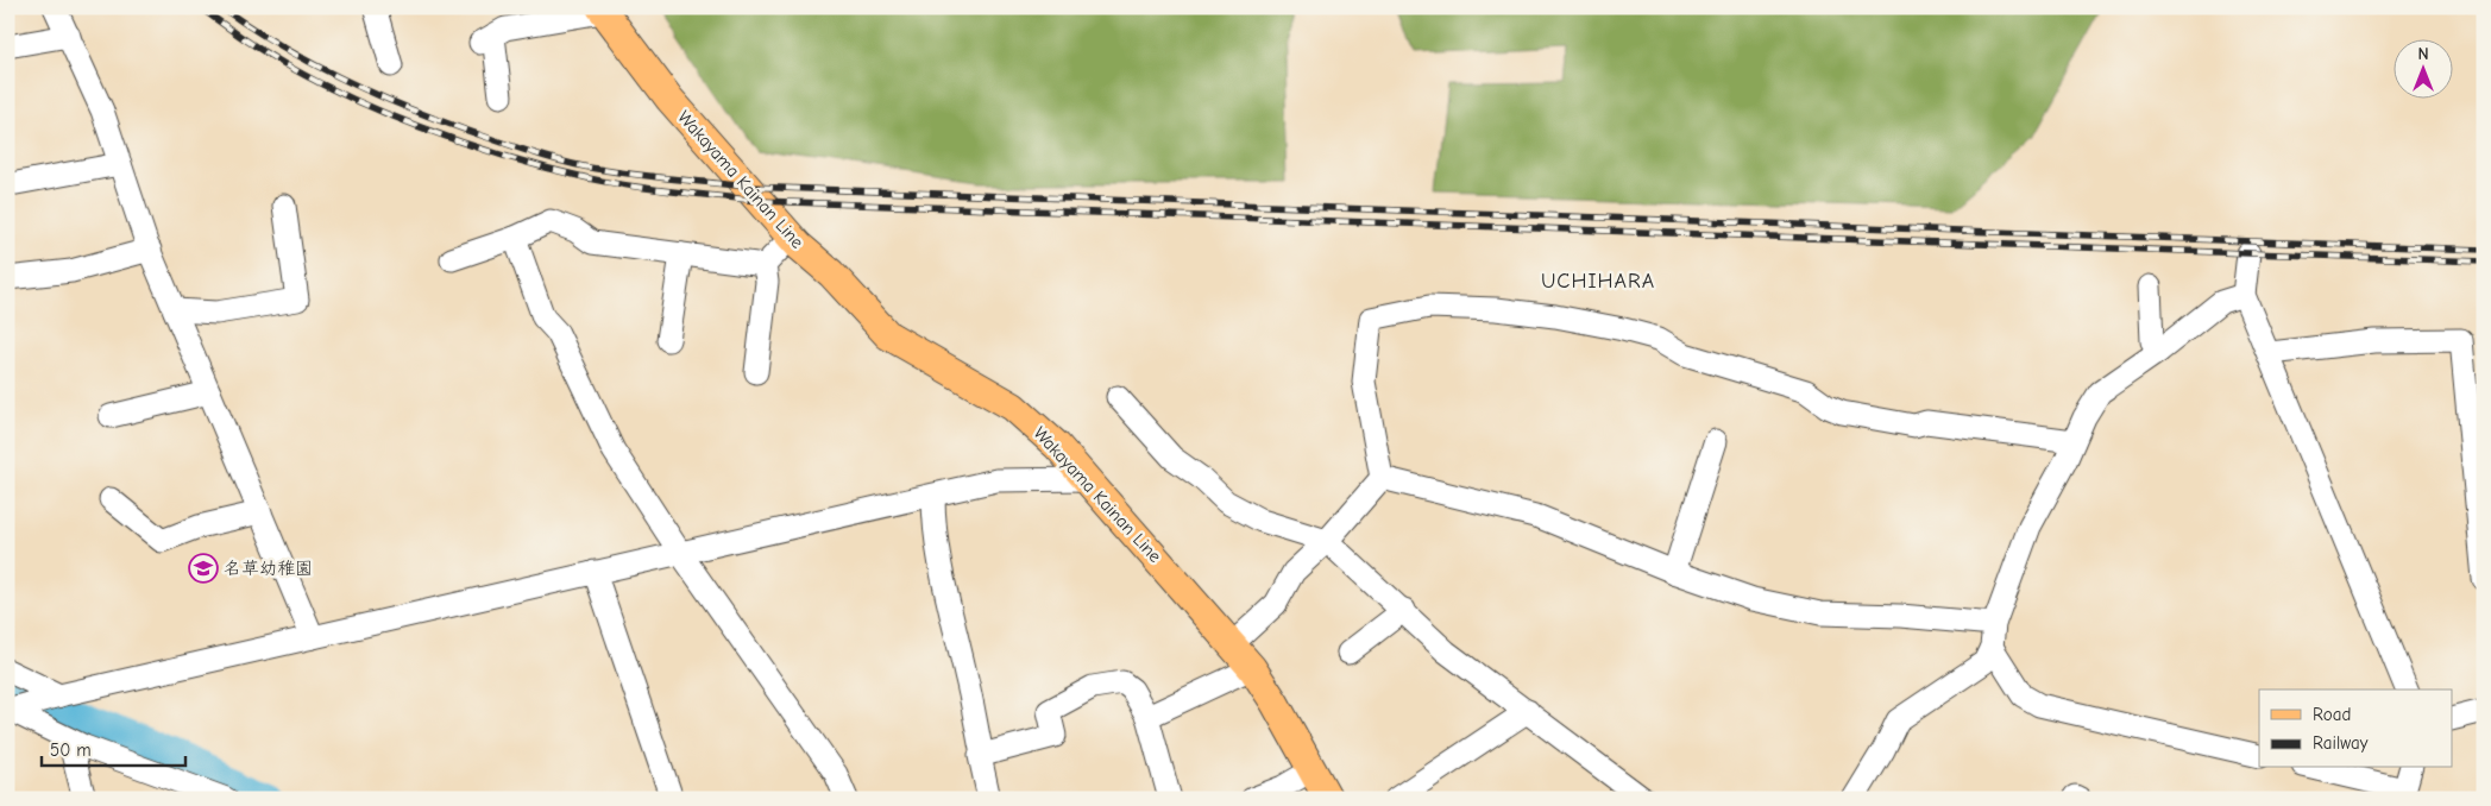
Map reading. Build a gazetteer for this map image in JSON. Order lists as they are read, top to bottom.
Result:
{
  "streets": {
    "main road": ["Wakayama Kainan Line"]
  },
  "districts": ["UCHIHARA"],
  "places": {
    "school or university": ["名草幼稚園"]
  },
  "legend": ["Road", "Railway"],
  "scale_bar": "50 m",
  "north": "top"
}
